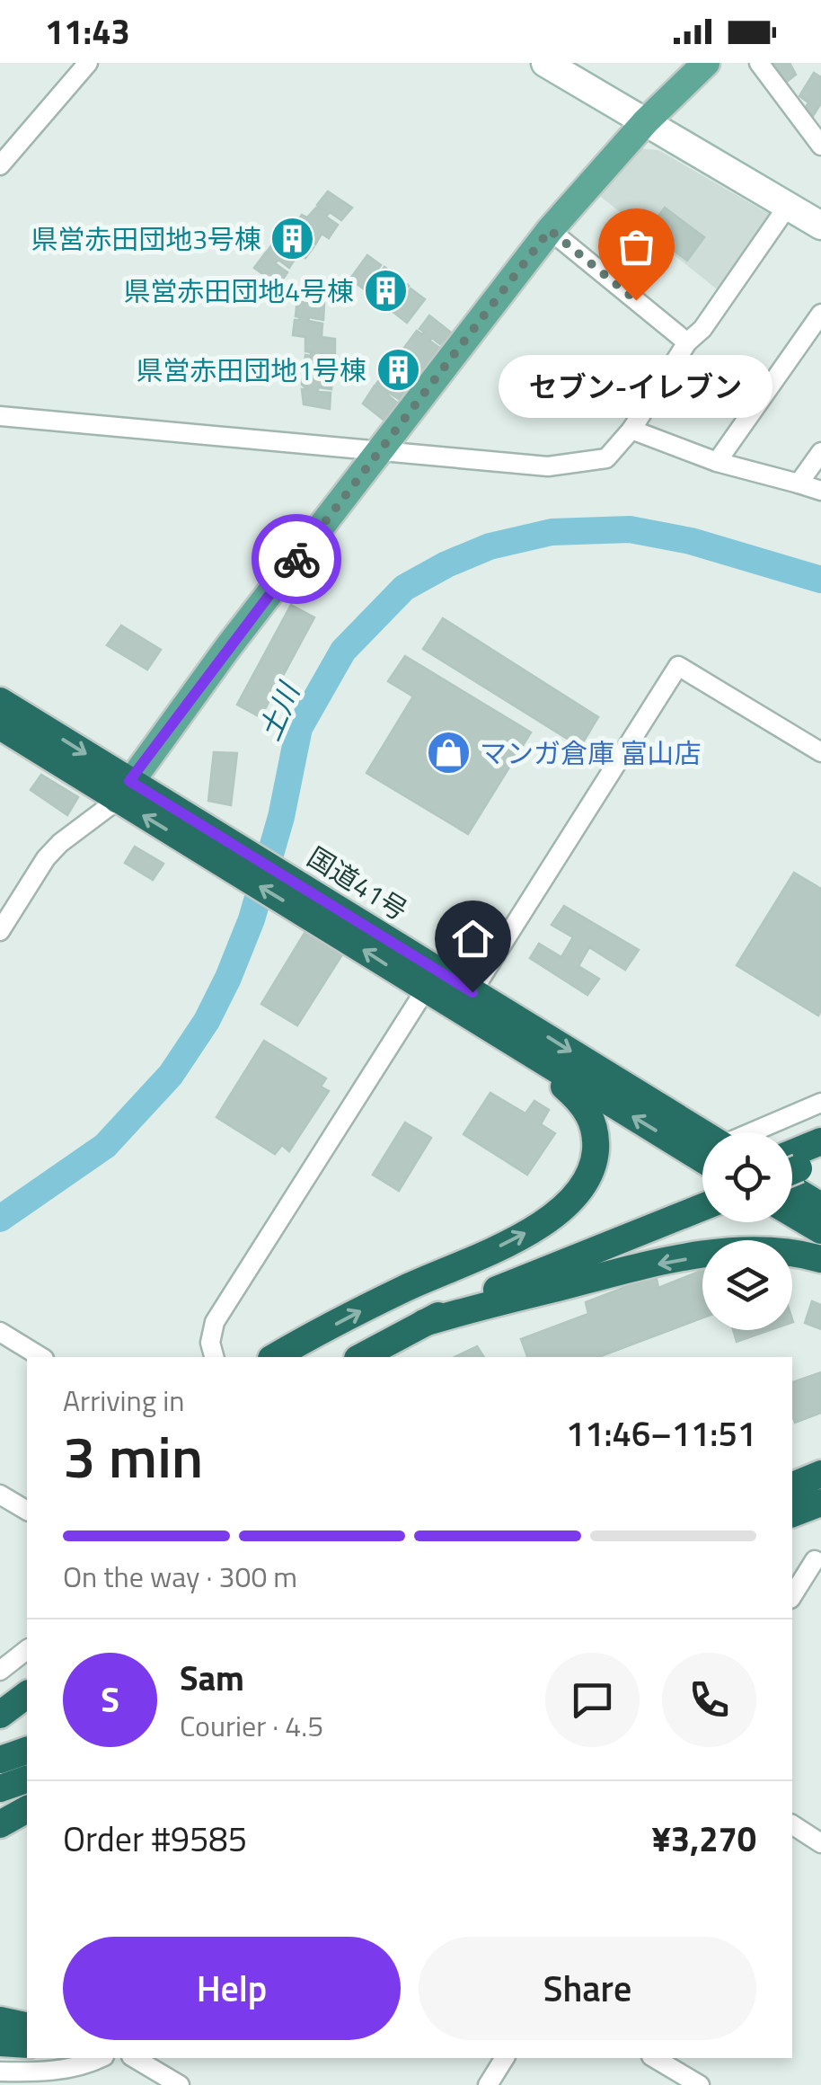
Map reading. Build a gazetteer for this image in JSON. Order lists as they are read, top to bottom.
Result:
{
  "streets": {
    "highway": ["国道41号"]
  },
  "water": ["土川"],
  "places": {
    "building": ["県営赤田団地3号棟", "県営赤田団地4号棟", "県営赤田団地1号棟"],
    "other": ["セブン-イレブン"],
    "shop": ["マンガ倉庫 富山店"]
  },
  "page": {
    "status": "11:43",
    "bubble": "セブン-イレブン",
    "heading": ["3 min", "Arriving in", "11:46–11:51"],
    "panel": [
      "Sam",
      "Courier · 4.5",
      "Order #9585",
      "¥3,270"
    ],
    "bar": "On the way · 300 m",
    "round": "S",
    "buttons": ["Help", "Share"]
  }
}
